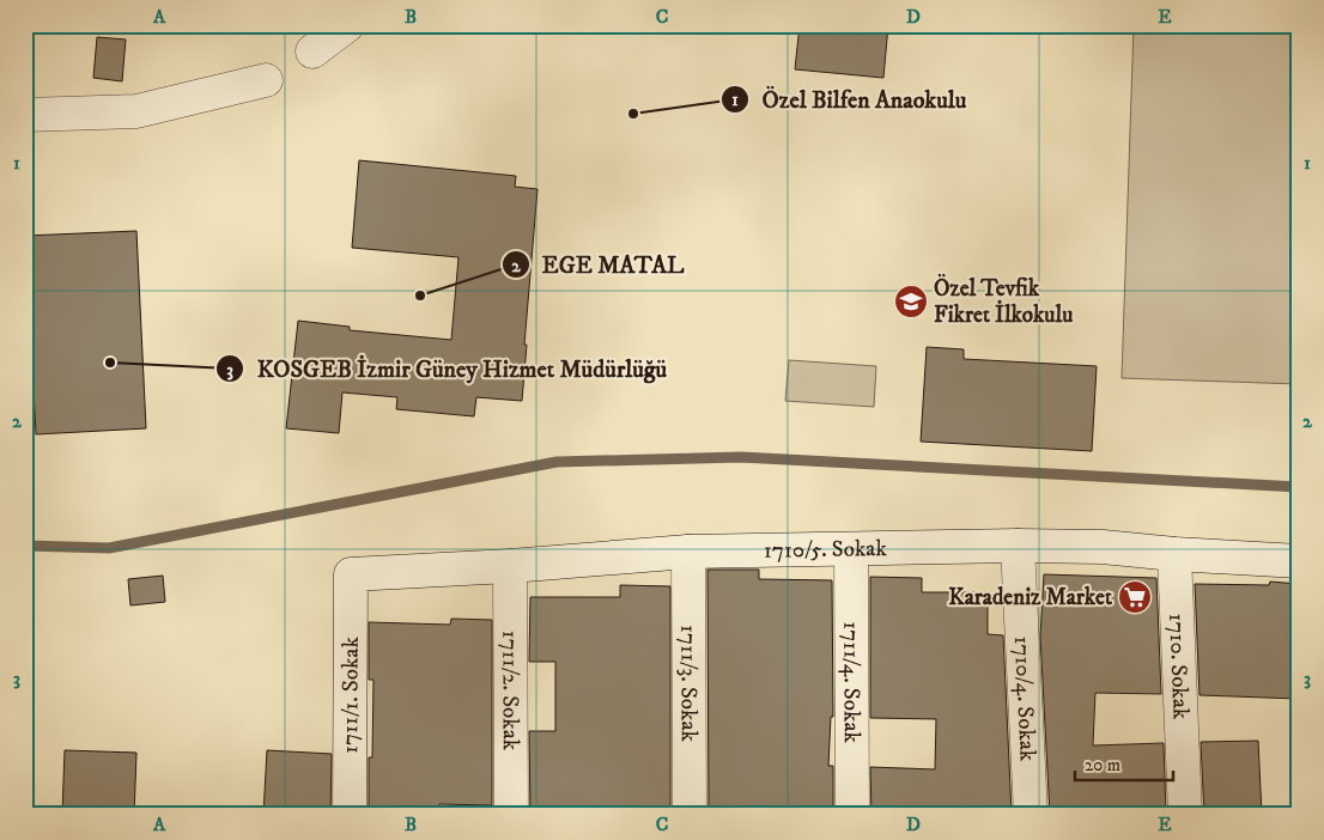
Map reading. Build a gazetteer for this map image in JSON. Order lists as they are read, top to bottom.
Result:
{
  "streets": {
    "street": [
      "1710/5. Sokak",
      "1710. Sokak",
      "1711/4. Sokak",
      "1711/3. Sokak",
      "1711/2. Sokak",
      "1711/1. Sokak",
      "1710/4. Sokak"
    ]
  },
  "crossings": [
    ["1710/5. Sokak", "1710. Sokak"],
    ["1710/5. Sokak", "1711/4. Sokak"],
    ["1710/5. Sokak", "1711/3. Sokak"],
    ["1710/5. Sokak", "1711/2. Sokak"],
    ["1710/5. Sokak", "1711/1. Sokak"],
    ["1710/5. Sokak", "1710/4. Sokak"]
  ],
  "places": {
    "other": ["Özel Bilfen Anaokulu", "EGE MATAL", "KOSGEB İzmir Güney Hizmet Müdürlüğü"],
    "school or university": ["Özel Tevfik Fikret İlkokulu"],
    "supermarket": ["Karadeniz Market"]
  },
  "scale_bar": "20 m",
  "grid": {
    "columns": [
      "A",
      "B",
      "C",
      "D",
      "E"
    ],
    "rows": ["1", "2", "3"]
  }
}
